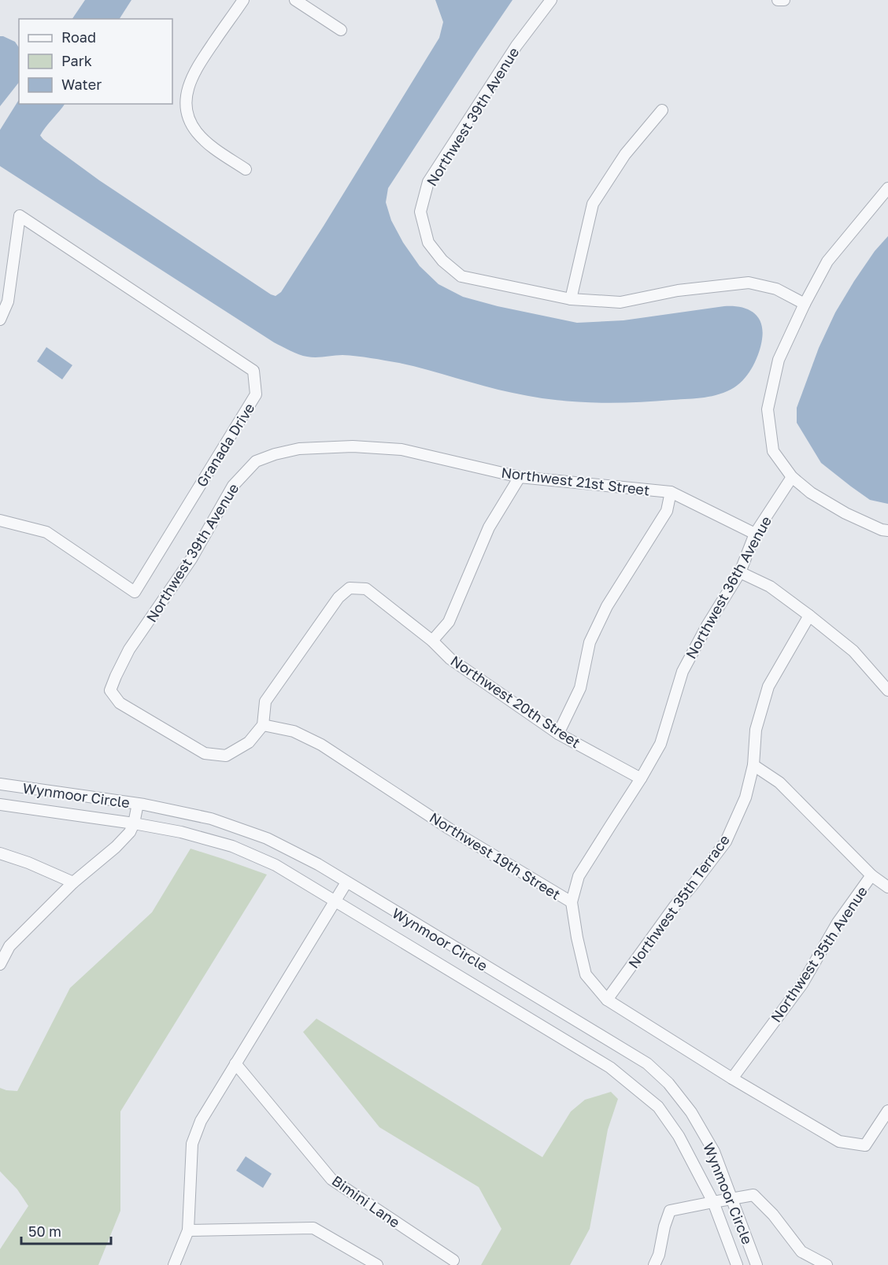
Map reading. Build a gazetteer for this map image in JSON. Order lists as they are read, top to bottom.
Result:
{
  "streets": {
    "street": [
      "Northwest 39th Avenue",
      "Granada Drive",
      "Northwest 21st Street",
      "Northwest 36th Avenue",
      "Northwest 20th Street",
      "Wynmoor Circle",
      "Northwest 19th Street",
      "Northwest 35th Terrace",
      "Northwest 35th Avenue",
      "Bimini Lane"
    ]
  },
  "crossings": [
    ["Northwest 39th Avenue", "Northwest 21st Street"],
    ["Northwest 39th Avenue", "Northwest 20th Street"],
    ["Northwest 39th Avenue", "Northwest 19th Street"],
    ["Northwest 21st Street", "Northwest 36th Avenue"],
    ["Northwest 36th Avenue", "Northwest 20th Street"],
    ["Northwest 36th Avenue", "Northwest 19th Street"],
    ["Northwest 20th Street", "Northwest 19th Street"],
    ["Northwest 19th Street", "Northwest 35th Terrace"],
    ["Northwest 19th Street", "Northwest 35th Avenue"]
  ],
  "legend": ["Road", "Park", "Water"],
  "scale_bar": "50 m"
}
